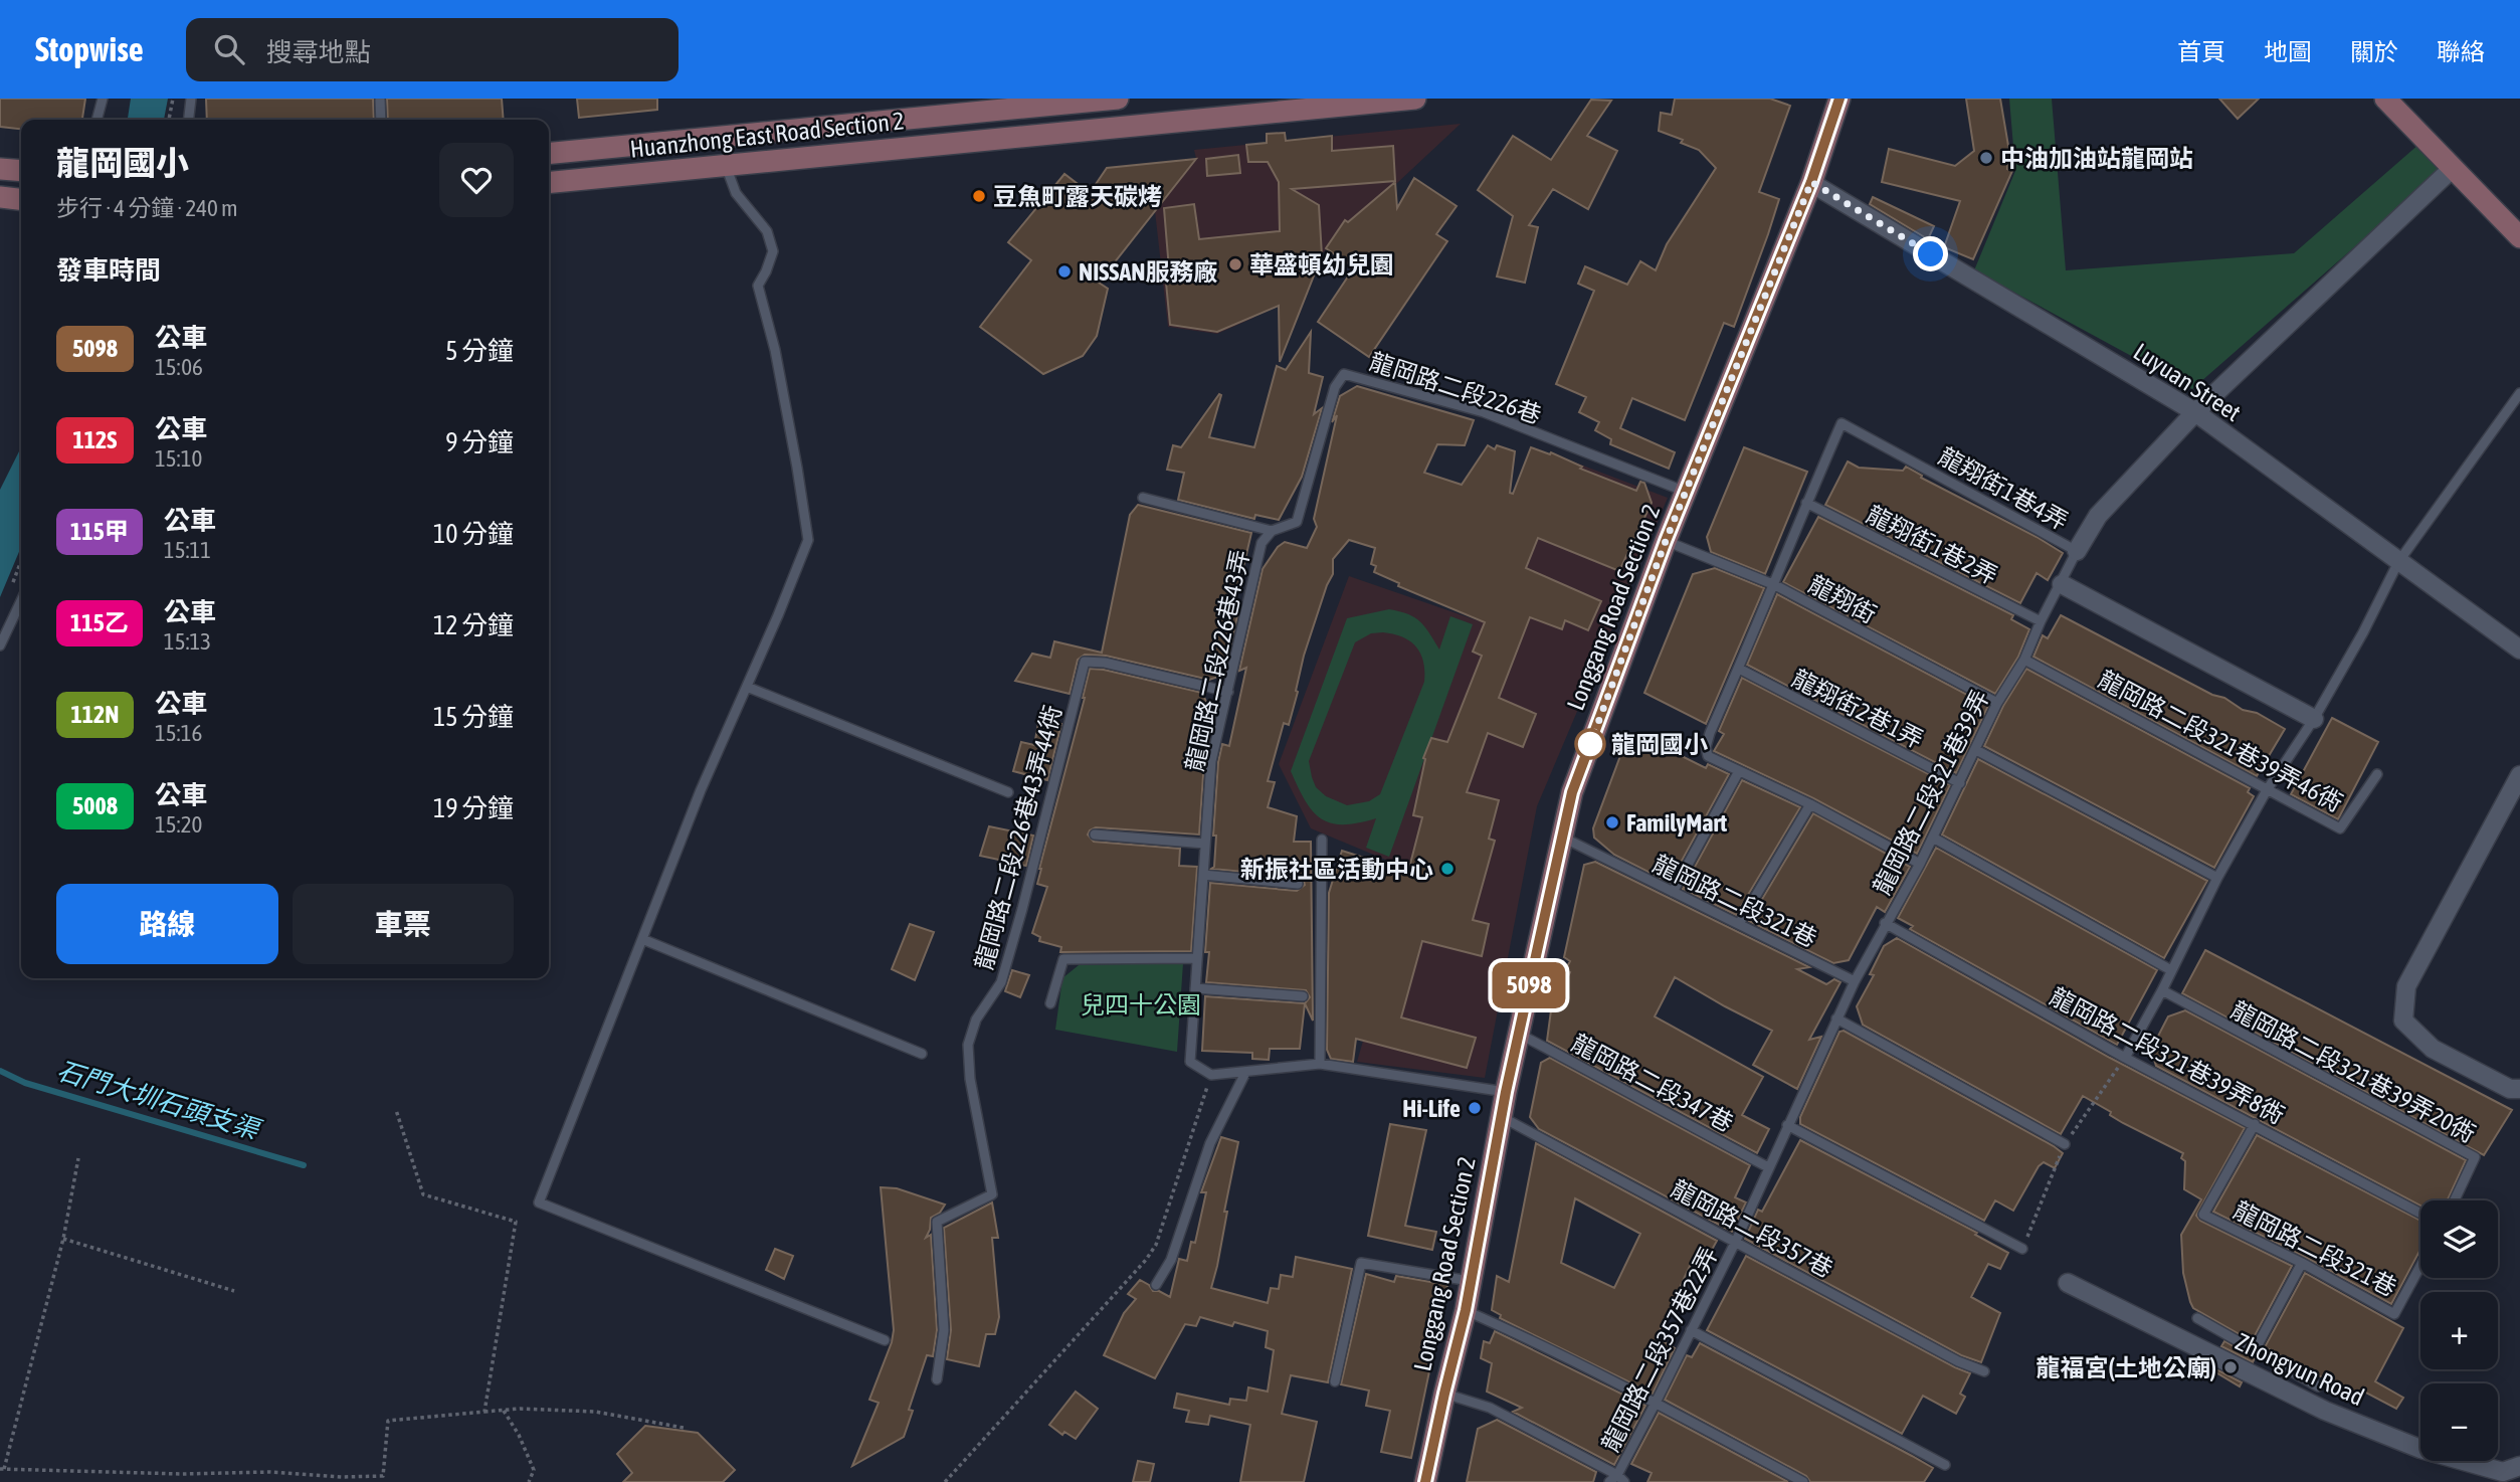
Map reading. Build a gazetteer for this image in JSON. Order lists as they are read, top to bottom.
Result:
{
  "streets": {
    "main road": ["Huanzhong East Road Section 2", "Longgang Road Section 2"],
    "street": ["Luyuan Street", "Zhongyun Road"],
    "lane": [
      "龍岡路二段226巷",
      "龍翔街1巷4弄",
      "龍翔街1巷2弄",
      "龍翔街",
      "龍岡路二段226巷43弄",
      "龍翔街2巷1弄",
      "龍岡路二段321巷39弄46衖",
      "龍岡路二段321巷39弄",
      "龍岡路二段226巷43弄44衖",
      "龍岡路二段321巷",
      "龍岡路二段321巷39弄8衖",
      "龍岡路二段321巷39弄20衖",
      "龍岡路二段347巷",
      "龍岡路二段357巷",
      "龍岡路二段357巷22弄"
    ]
  },
  "crossings": [
    ["Luyuan Street", "Longgang Road Section 2"],
    ["龍岡路二段226巷", "Longgang Road Section 2"],
    ["龍岡路二段226巷", "龍岡路二段226巷43弄"],
    ["龍翔街1巷4弄", "龍翔街1巷2弄"],
    ["龍翔街1巷4弄", "龍岡路二段321巷39弄"],
    ["龍翔街1巷2弄", "龍岡路二段321巷39弄"],
    ["龍翔街", "Longgang Road Section 2"],
    ["龍翔街", "龍岡路二段321巷39弄"],
    ["Longgang Road Section 2", "龍岡路二段321巷"],
    ["Longgang Road Section 2", "龍岡路二段347巷"],
    ["Longgang Road Section 2", "龍岡路二段357巷"],
    ["龍岡路二段226巷43弄", "龍岡路二段226巷43弄44衖"],
    ["龍翔街2巷1弄", "龍岡路二段321巷39弄"],
    ["龍岡路二段321巷39弄46衖", "龍岡路二段321巷39弄"],
    ["龍岡路二段321巷39弄", "龍岡路二段321巷"],
    ["龍岡路二段321巷39弄", "龍岡路二段321巷39弄8衖"],
    ["龍岡路二段321巷39弄", "龍岡路二段357巷22弄"],
    ["龍岡路二段321巷", "龍岡路二段321巷39弄8衖"],
    ["龍岡路二段347巷", "龍岡路二段357巷22弄"],
    ["龍岡路二段357巷", "龍岡路二段357巷22弄"]
  ],
  "water": ["石門大圳石頭支渠"],
  "parks": ["兒四十公園"],
  "places": [
    "中油加油站龍岡站",
    "豆魚町露天碳烤",
    "華盛頓幼兒園",
    "NISSAN服務廠",
    "龍岡國小",
    "FamilyMart",
    "新振社區活動中心",
    "Hi-Life",
    "龍福宮(土地公廟)"
  ],
  "lines": ["bus line 5098"],
  "page": {
    "header": "Stopwise",
    "search": "搜尋地點",
    "nav": [
      "首頁",
      "地圖",
      "關於",
      "聯絡"
    ],
    "on_map": "5098",
    "heading": [
      ["龍岡國小", "步行 · 4 分鐘 · 240 m"],
      "發車時間"
    ],
    "list": [
      {
        "mark": "5098",
        "name": "公車",
        "note": "15:06",
        "value": "5 分鐘"
      },
      {
        "mark": "112S",
        "name": "公車",
        "note": "15:10",
        "value": "9 分鐘"
      },
      {
        "mark": "115甲",
        "name": "公車",
        "note": "15:11",
        "value": "10 分鐘"
      },
      {
        "mark": "115乙",
        "name": "公車",
        "note": "15:13",
        "value": "12 分鐘"
      },
      {
        "mark": "112N",
        "name": "公車",
        "note": "15:16",
        "value": "15 分鐘"
      },
      {
        "mark": "5008",
        "name": "公車",
        "note": "15:20",
        "value": "19 分鐘"
      }
    ],
    "buttons": ["路線", "車票"],
    "map_buttons": ["+", "−"]
  }
}
